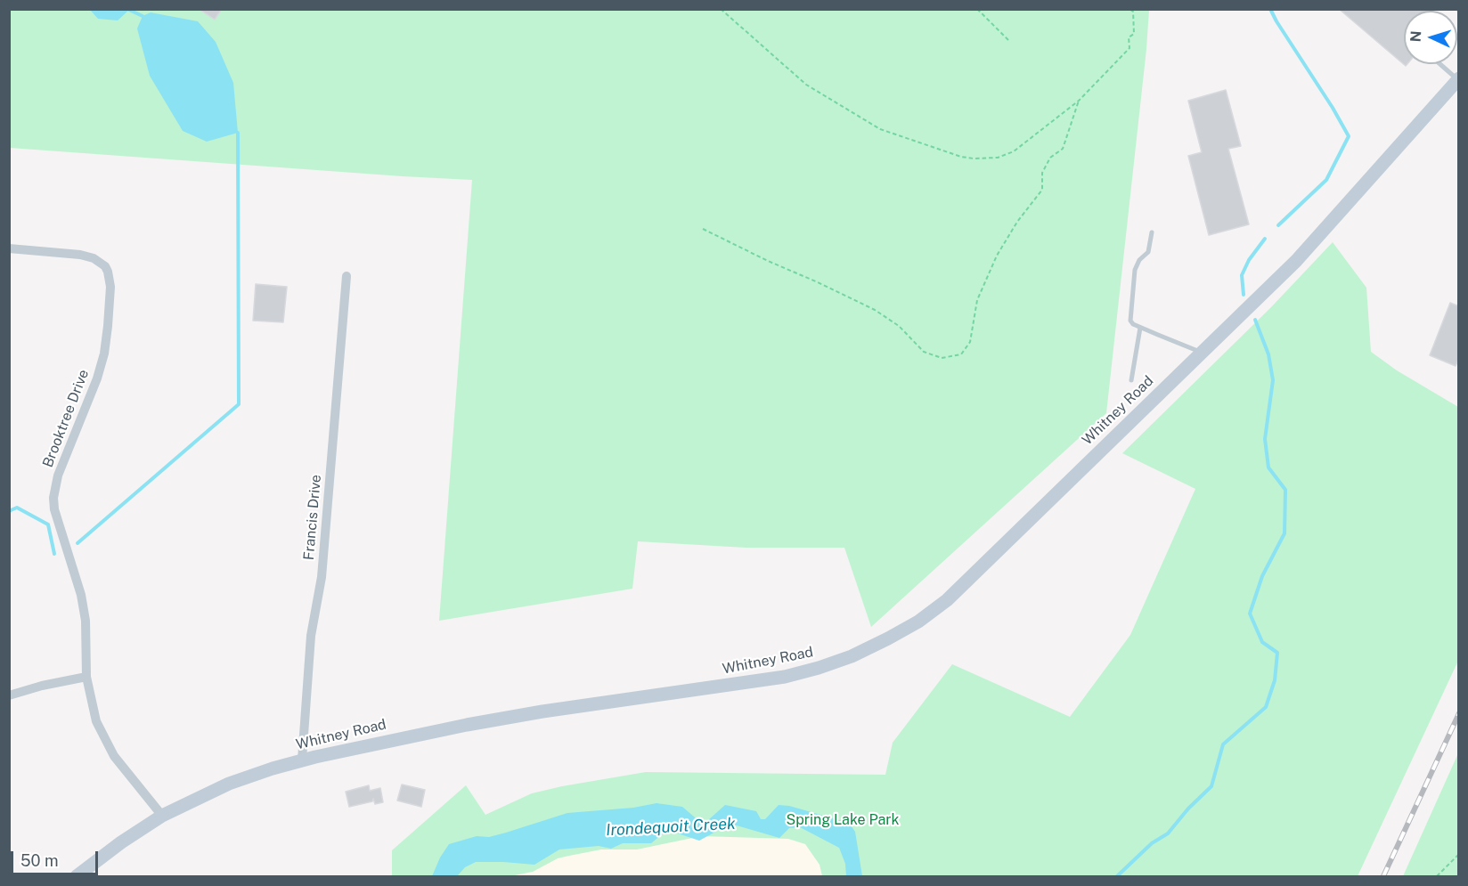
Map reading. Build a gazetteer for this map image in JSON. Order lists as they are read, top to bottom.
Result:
{
  "streets": {
    "main road": ["Whitney Road"],
    "street": ["Brooktree Drive", "Francis Drive"]
  },
  "crossings": [
    ["Whitney Road", "Brooktree Drive"],
    ["Whitney Road", "Francis Drive"]
  ],
  "water": ["Irondequoit Creek"],
  "parks": ["Spring Lake Park"],
  "scale_bar": "50 m",
  "north": "left"
}
